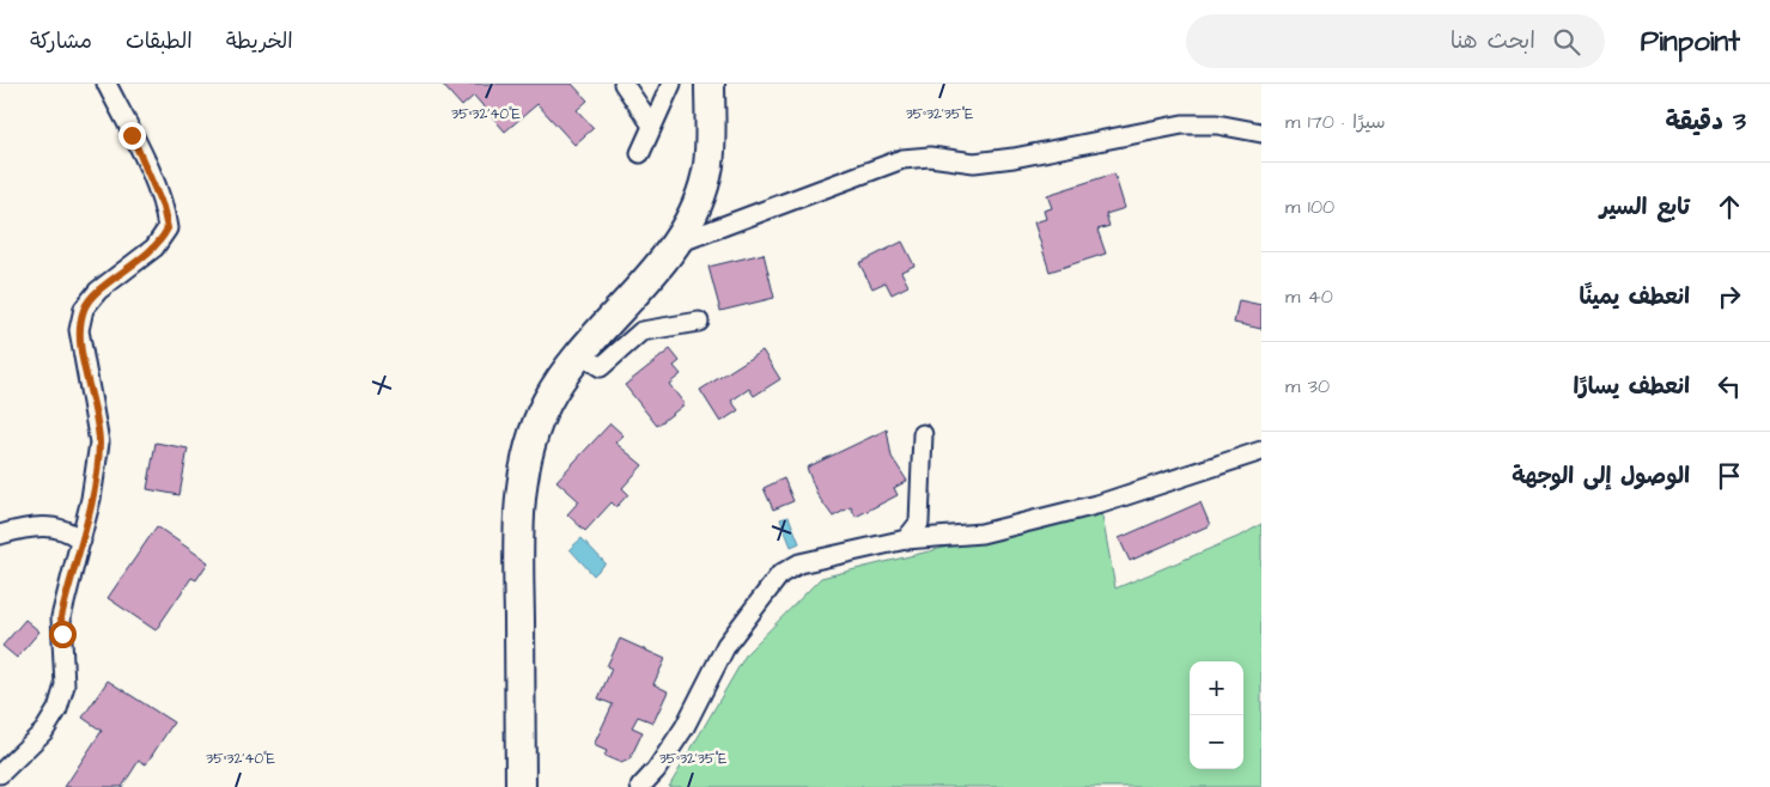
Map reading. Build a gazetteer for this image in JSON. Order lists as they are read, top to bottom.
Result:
{
  "page": {
    "header": "Pinpoint",
    "search": "ابحث هنا",
    "nav": ["الخريطة", "الطبقات", "مشاركة"],
    "heading": ["3 دقيقة", "سيرًا · 170 m"],
    "list": [
      ["تابع السير", "100 m"],
      ["انعطف يمينًا", "40 m"],
      ["انعطف يسارًا", "30 m"],
      "الوصول إلى الوجهة"
    ],
    "map_buttons": ["+", "−"]
  },
  "coordinates": ["35°32'40\"E", "35°32'35\"E"]
}
